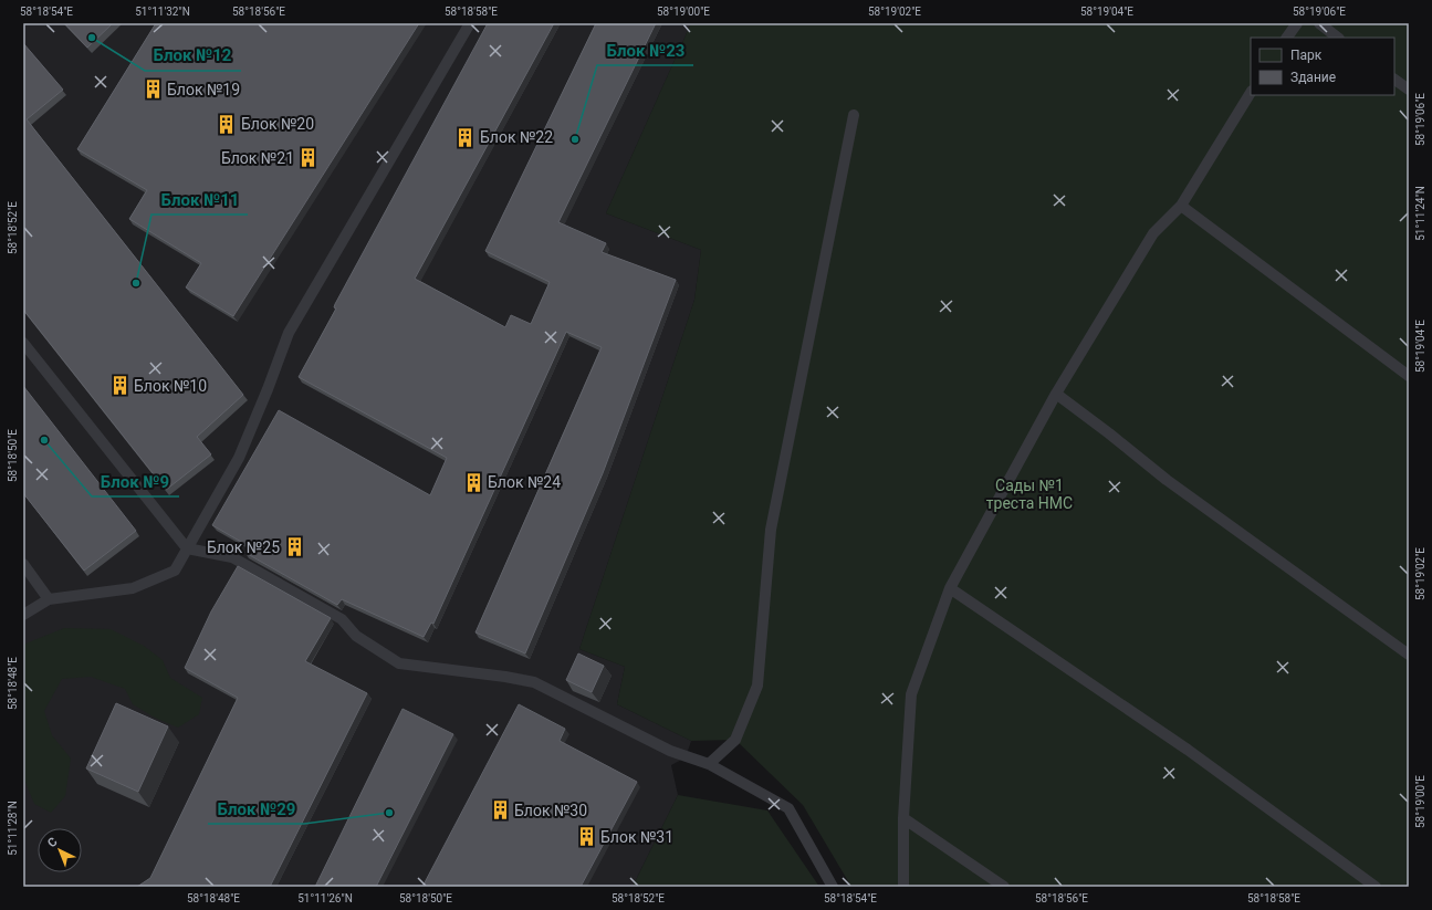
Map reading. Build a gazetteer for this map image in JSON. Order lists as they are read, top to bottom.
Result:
{
  "parks": ["Сады №1 треста НМС"],
  "places": {
    "other": [
      "Блок №12",
      "Блок №23",
      "Блок №11",
      "Блок №9",
      "Блок №29"
    ],
    "building": [
      "Блок №19",
      "Блок №20",
      "Блок №22",
      "Блок №21",
      "Блок №10",
      "Блок №24",
      "Блок №25",
      "Блок №30",
      "Блок №31"
    ]
  },
  "legend": ["Парк", "Здание"],
  "north": "top left",
  "coordinates": [
    "58°18'54\"E",
    "51°11'32\"N",
    "58°18'56\"E",
    "58°18'58\"E",
    "58°19'00\"E",
    "58°19'02\"E",
    "58°19'04\"E",
    "58°19'06\"E",
    "51°11'24\"N",
    "58°18'52\"E",
    "58°18'50\"E",
    "58°18'48\"E",
    "51°11'28\"N",
    "51°11'26\"N"
  ]
}
